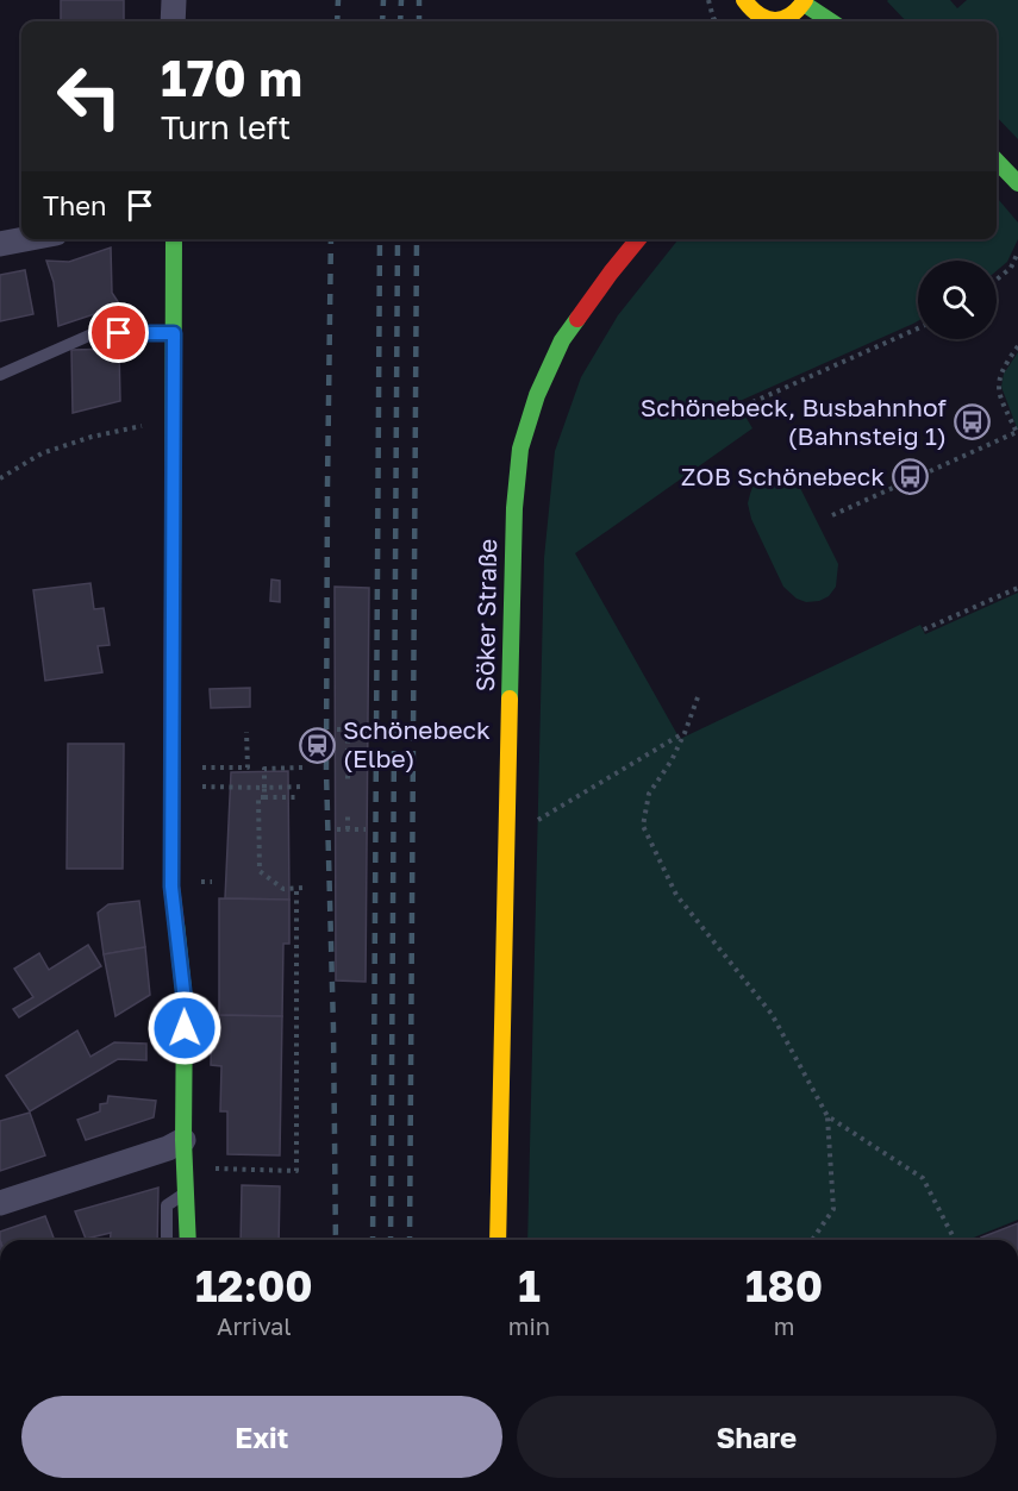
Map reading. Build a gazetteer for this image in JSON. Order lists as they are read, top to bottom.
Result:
{
  "streets": {
    "street": ["Söker Straße"]
  },
  "places": {
    "bus stop": ["Schönebeck, Busbahnhof (Bahnsteig 1)", "ZOB Schönebeck"],
    "station": ["Schönebeck (Elbe)"]
  },
  "page": {
    "turn": ["170 m", "Turn left"],
    "then": "Then",
    "eta": [
      "12:00",
      "Arrival",
      "1",
      "min",
      "180",
      "m"
    ],
    "buttons": ["Exit", "Share"]
  }
}
